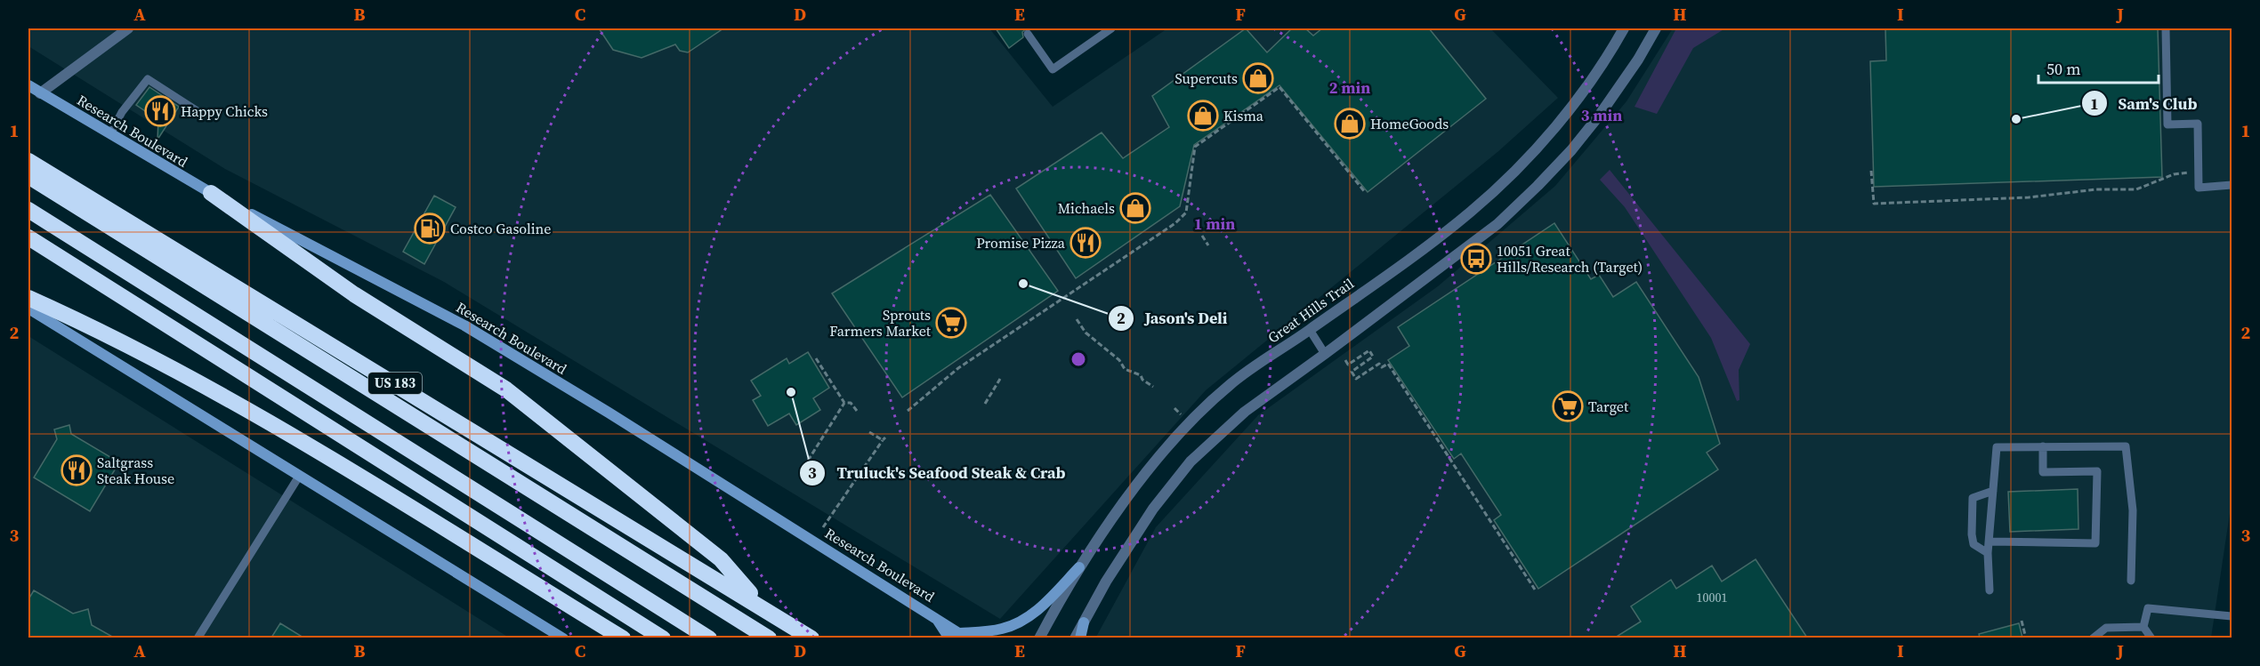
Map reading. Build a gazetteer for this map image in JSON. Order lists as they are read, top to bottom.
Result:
{
  "streets": {
    "highway": ["US 183"],
    "main road": ["Research Boulevard"],
    "street": ["Great Hills Trail"]
  },
  "places": {
    "shop": [
      "Supercuts",
      "Kisma",
      "HomeGoods",
      "Michaels"
    ],
    "restaurant": ["Happy Chicks", "Promise Pizza", "Saltgrass Steak House"],
    "other": ["Sam's Club", "Jason's Deli", "Truluck's Seafood Steak & Crab"],
    "fuel station": ["Costco Gasoline"],
    "bus stop": ["10051 Great Hills/Research (Target)"],
    "supermarket": ["Sprouts Farmers Market", "Target"]
  },
  "house_numbers": ["10001"],
  "scale_bar": "50 m",
  "grid": {
    "columns": [
      "A",
      "B",
      "C",
      "D",
      "E",
      "F",
      "G",
      "H",
      "I",
      "J"
    ],
    "rows": ["1", "2", "3"]
  },
  "rings": ["2 min", "3 min", "1 min"]
}
